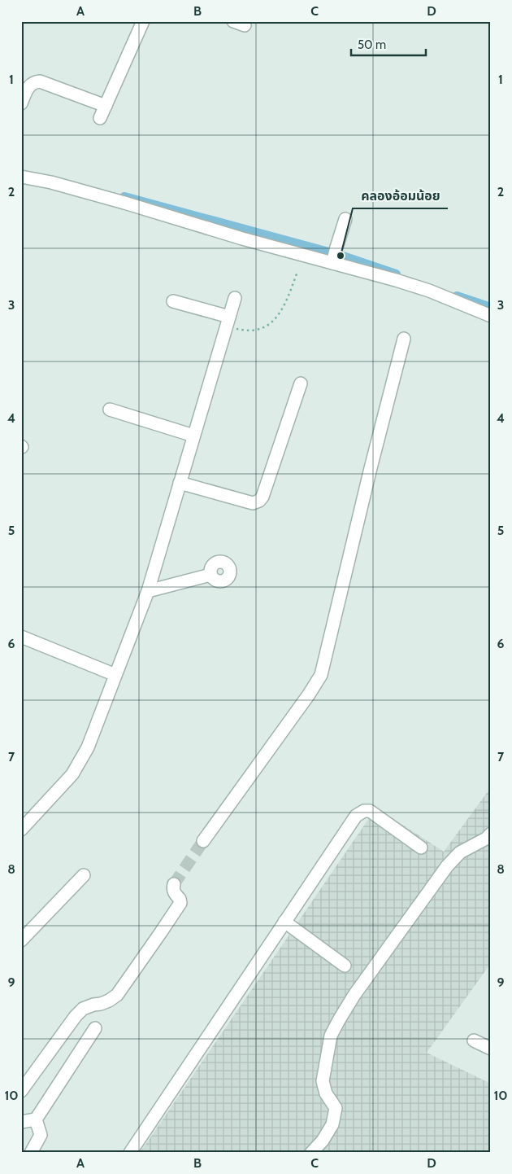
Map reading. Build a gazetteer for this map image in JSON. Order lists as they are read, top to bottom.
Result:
{
  "places": ["คลองอ้อมน้อย"],
  "scale_bar": "50 m",
  "grid": {
    "columns": [
      "A",
      "B",
      "C",
      "D"
    ],
    "rows": [
      "1",
      "2",
      "3",
      "4",
      "5",
      "6",
      "7",
      "8",
      "9",
      "10"
    ]
  }
}
